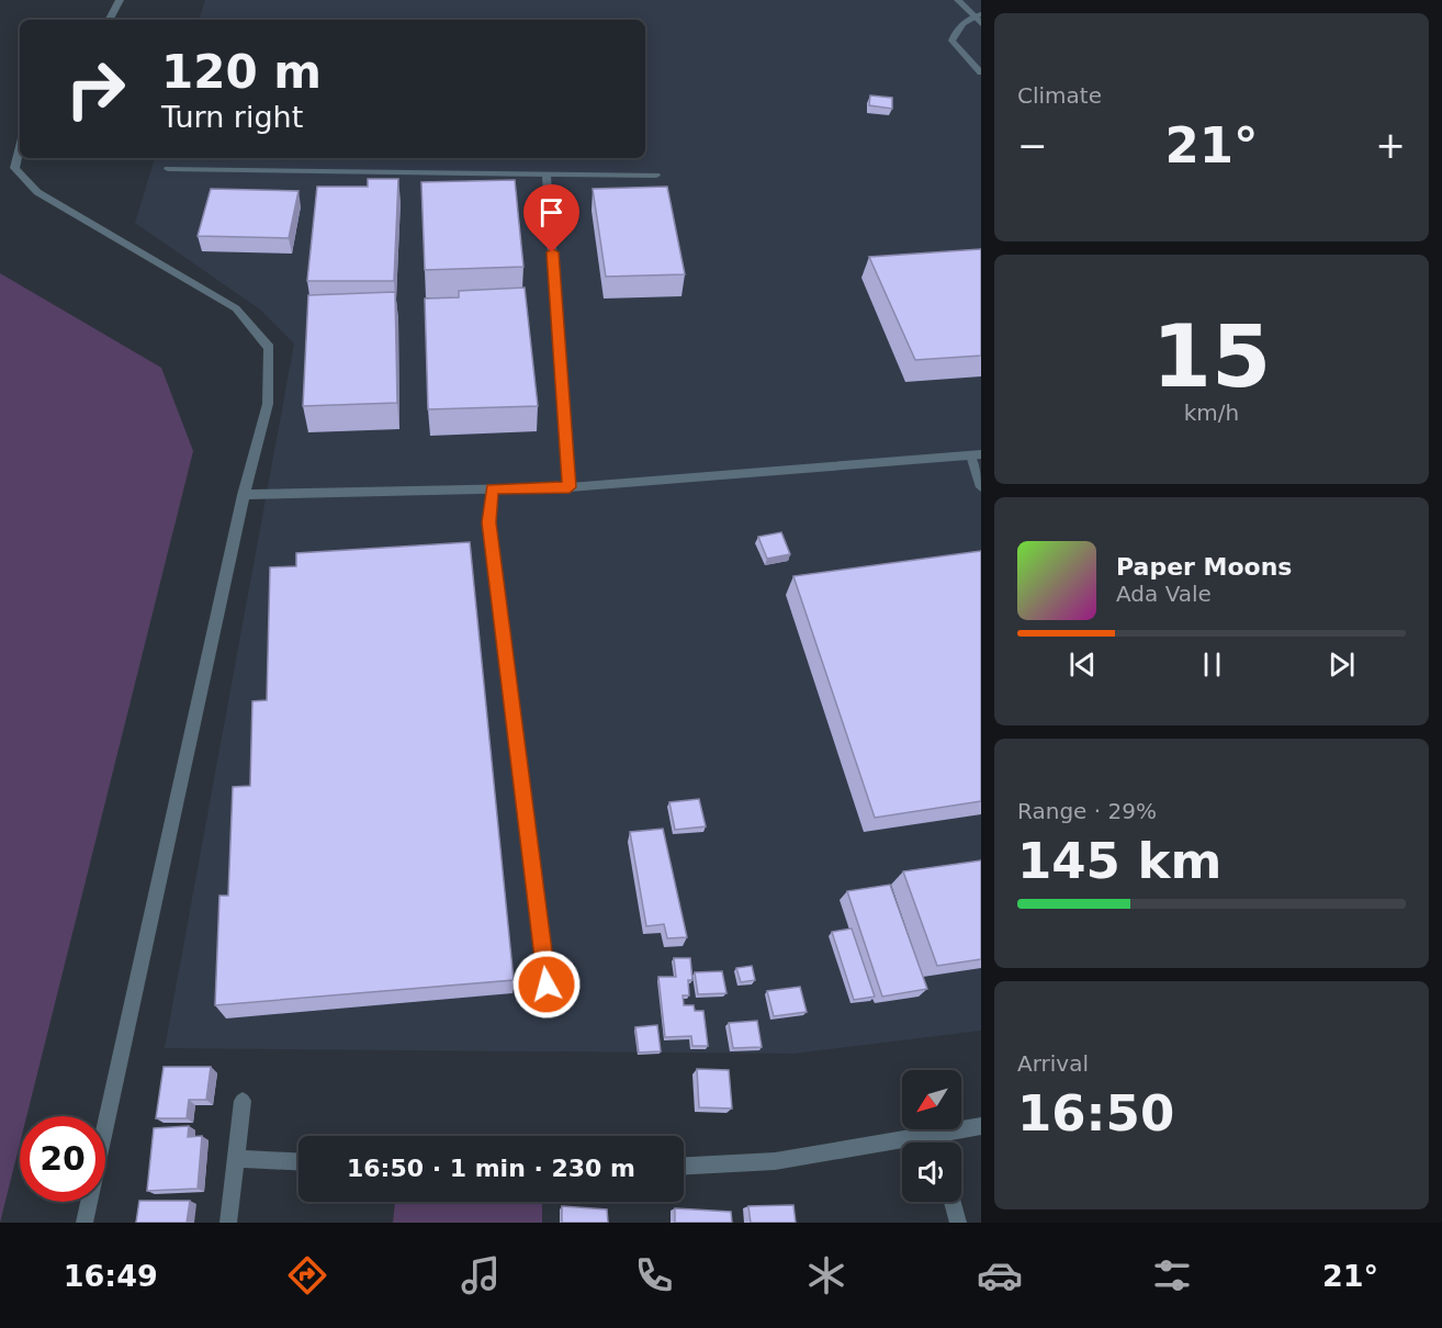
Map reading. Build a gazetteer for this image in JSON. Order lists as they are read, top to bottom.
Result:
{
  "north": "bottom left",
  "page": {
    "tile": [
      "Climate",
      ["15", "km/h"],
      ["Range · 29%", "145 km"],
      ["Arrival", "16:50"]
    ],
    "turn": ["120 m", "Turn right"],
    "heat": ["−", "21°", "+"],
    "song": ["Paper Moons", "Ada Vale"],
    "limit": "20",
    "trip": "16:50 · 1 min · 230 m",
    "tabs": ["16:49", "21°"]
  }
}
